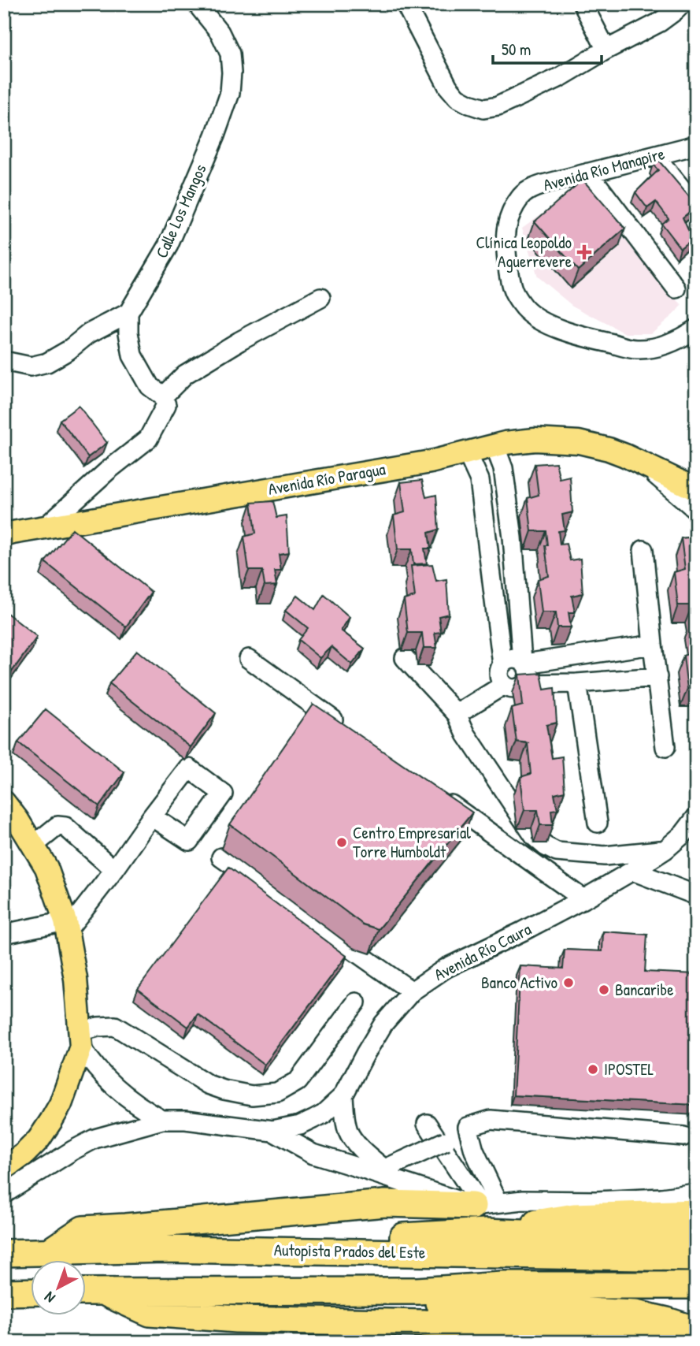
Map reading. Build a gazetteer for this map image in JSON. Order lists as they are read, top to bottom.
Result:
{
  "streets": {
    "highway": ["Autopista Prados del Este"],
    "main road": ["Avenida Río Paragua"],
    "street": ["Avenida Río Manapire", "Calle Los Mangos", "Avenida Río Caura"]
  },
  "places": {
    "health": ["Clínica Leopoldo Aguerrevere"],
    "other": [
      "Centro Empresarial Torre Humboldt",
      "Banco Activo",
      "Bancaribe",
      "IPOSTEL"
    ]
  },
  "scale_bar": "50 m",
  "north": "bottom left"
}
